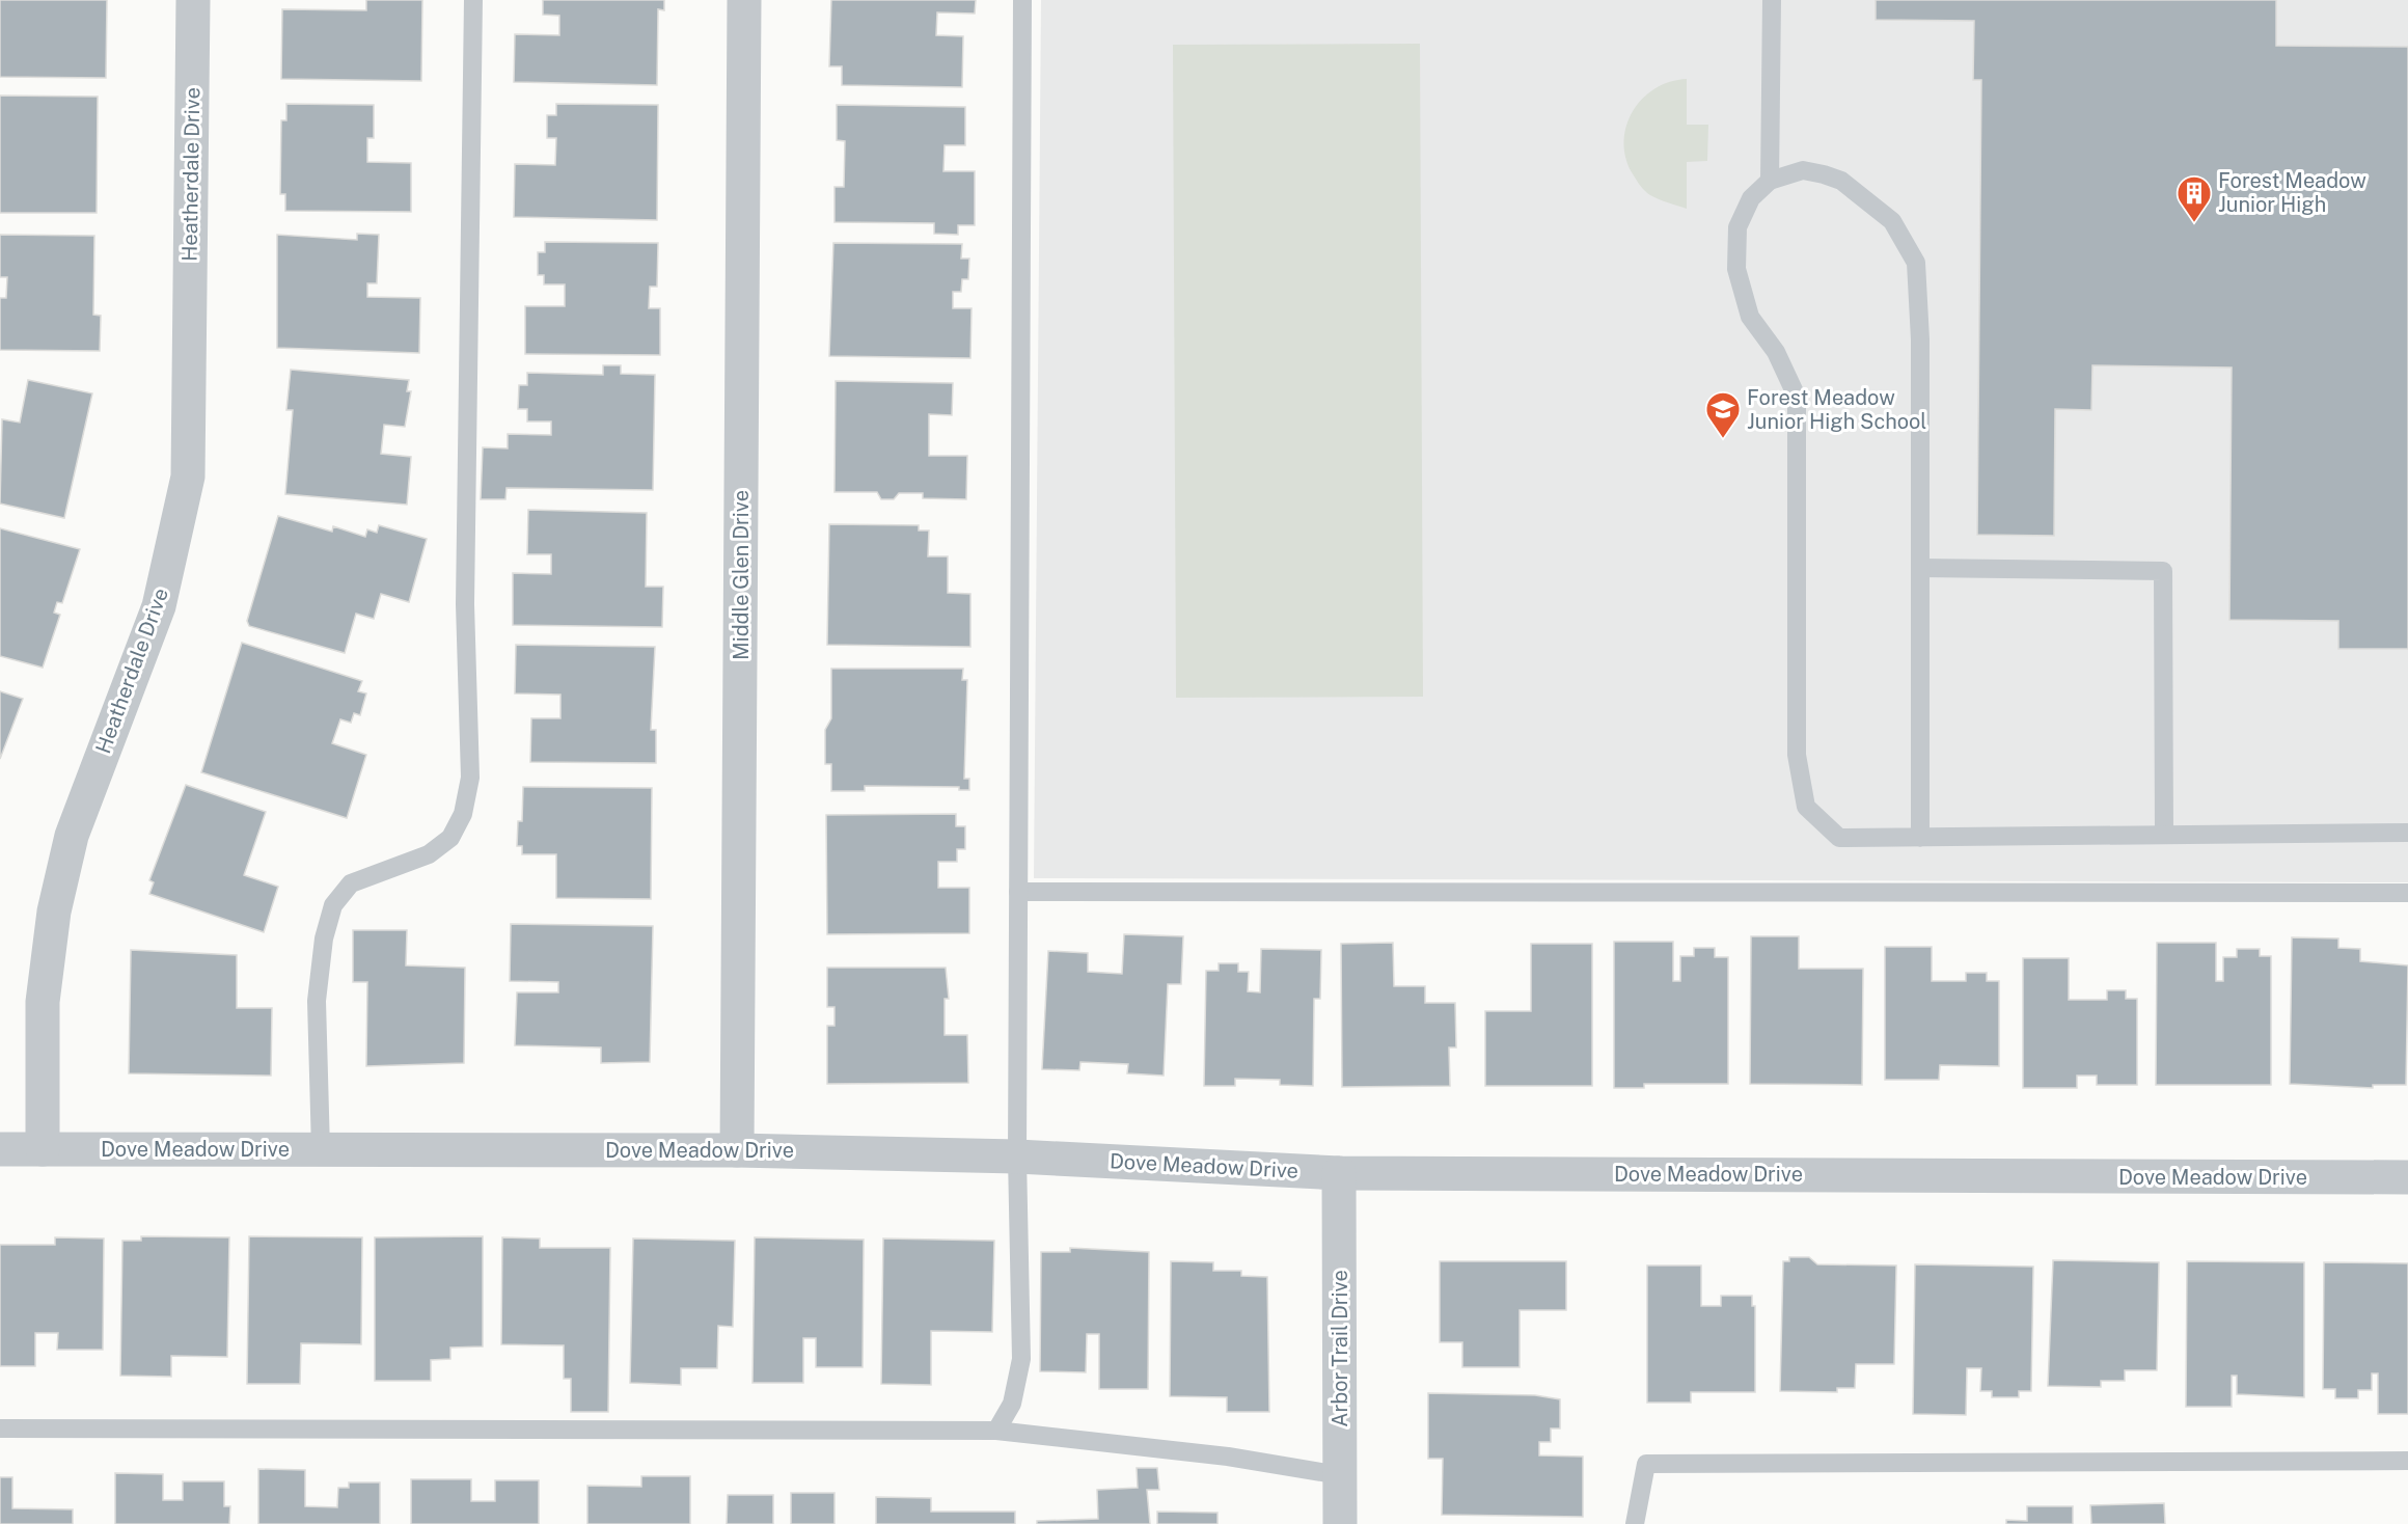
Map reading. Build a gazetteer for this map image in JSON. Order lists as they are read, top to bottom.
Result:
{
  "streets": {
    "street": [
      "Heatherdale Drive",
      "Middle Glen Drive",
      "Dove Meadow Drive",
      "Arbor Trail Drive"
    ]
  },
  "crossings": [
    ["Heatherdale Drive", "Dove Meadow Drive"],
    ["Middle Glen Drive", "Dove Meadow Drive"],
    ["Dove Meadow Drive", "Arbor Trail Drive"]
  ],
  "places": {
    "building": ["Forest Meadow Junior High"],
    "school or university": ["Forest Meadow Junior High School"]
  }
}
